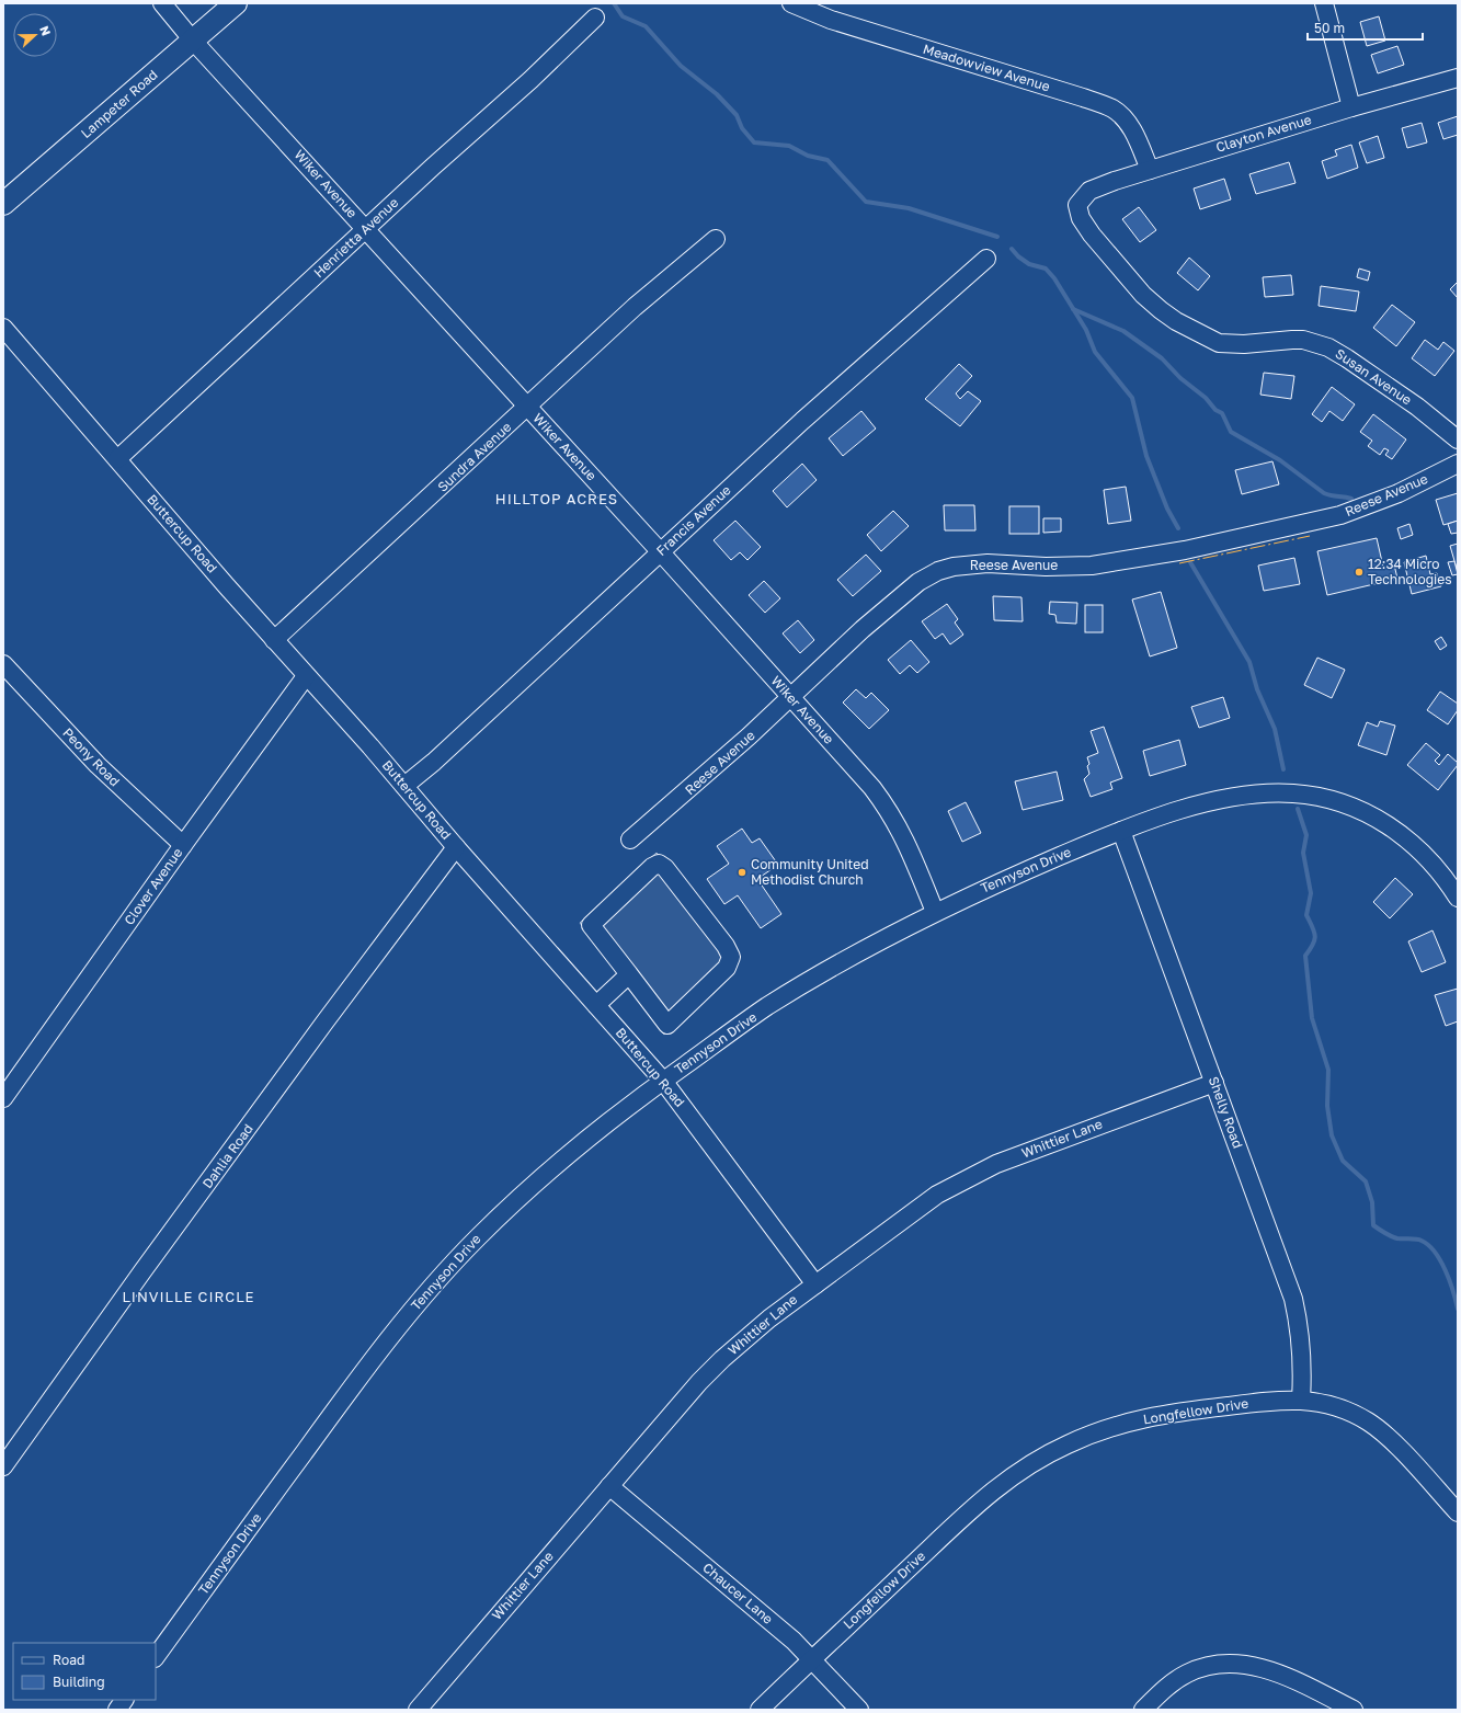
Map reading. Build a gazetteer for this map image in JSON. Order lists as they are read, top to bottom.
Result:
{
  "streets": {
    "main road": ["Lampeter Road"],
    "street": [
      "Meadowview Avenue",
      "Clayton Avenue",
      "Wiker Avenue",
      "Henrietta Avenue",
      "Susan Avenue",
      "Sundra Avenue",
      "Reese Avenue",
      "Francis Avenue",
      "Buttercup Road",
      "Peony Road",
      "Tennyson Drive",
      "Clover Avenue",
      "Shelly Road",
      "Whittier Lane",
      "Dahlia Road",
      "Longfellow Drive",
      "Chaucer Lane"
    ]
  },
  "crossings": [
    ["Meadowview Avenue", "Clayton Avenue"],
    ["Lampeter Road", "Wiker Avenue"],
    ["Clayton Avenue", "Susan Avenue"],
    ["Wiker Avenue", "Henrietta Avenue"],
    ["Wiker Avenue", "Sundra Avenue"],
    ["Wiker Avenue", "Reese Avenue"],
    ["Wiker Avenue", "Francis Avenue"],
    ["Wiker Avenue", "Tennyson Drive"],
    ["Henrietta Avenue", "Buttercup Road"],
    ["Sundra Avenue", "Buttercup Road"],
    ["Francis Avenue", "Buttercup Road"],
    ["Buttercup Road", "Tennyson Drive"],
    ["Buttercup Road", "Clover Avenue"],
    ["Buttercup Road", "Whittier Lane"],
    ["Buttercup Road", "Dahlia Road"],
    ["Peony Road", "Clover Avenue"],
    ["Tennyson Drive", "Shelly Road"],
    ["Shelly Road", "Whittier Lane"],
    ["Shelly Road", "Longfellow Drive"],
    ["Whittier Lane", "Chaucer Lane"],
    ["Longfellow Drive", "Chaucer Lane"]
  ],
  "districts": ["HILLTOP ACRES", "LINVILLE CIRCLE"],
  "places": ["12:34 Micro Technologies", "Community United Methodist Church"],
  "legend": ["Road", "Building"],
  "scale_bar": "50 m",
  "north": "right"
}
